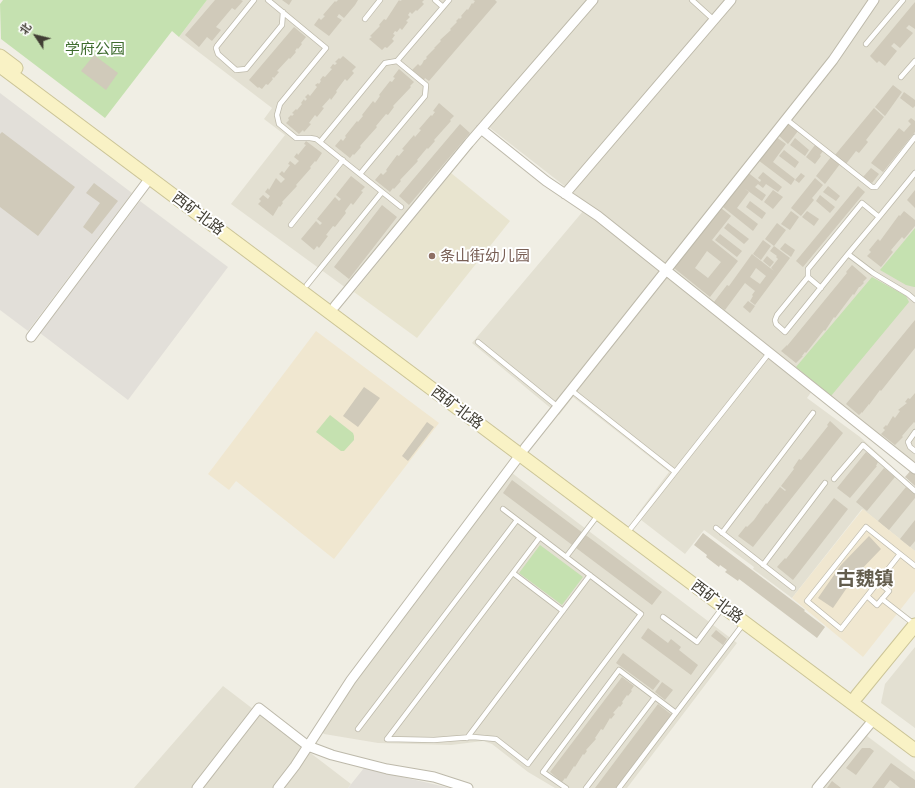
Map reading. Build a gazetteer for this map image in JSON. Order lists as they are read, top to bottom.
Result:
{
  "streets": {
    "main road": ["西矿北路"]
  },
  "districts": ["古魏镇"],
  "parks": ["学府公园"],
  "places": ["条山街幼儿园"],
  "north": "top left"
}
